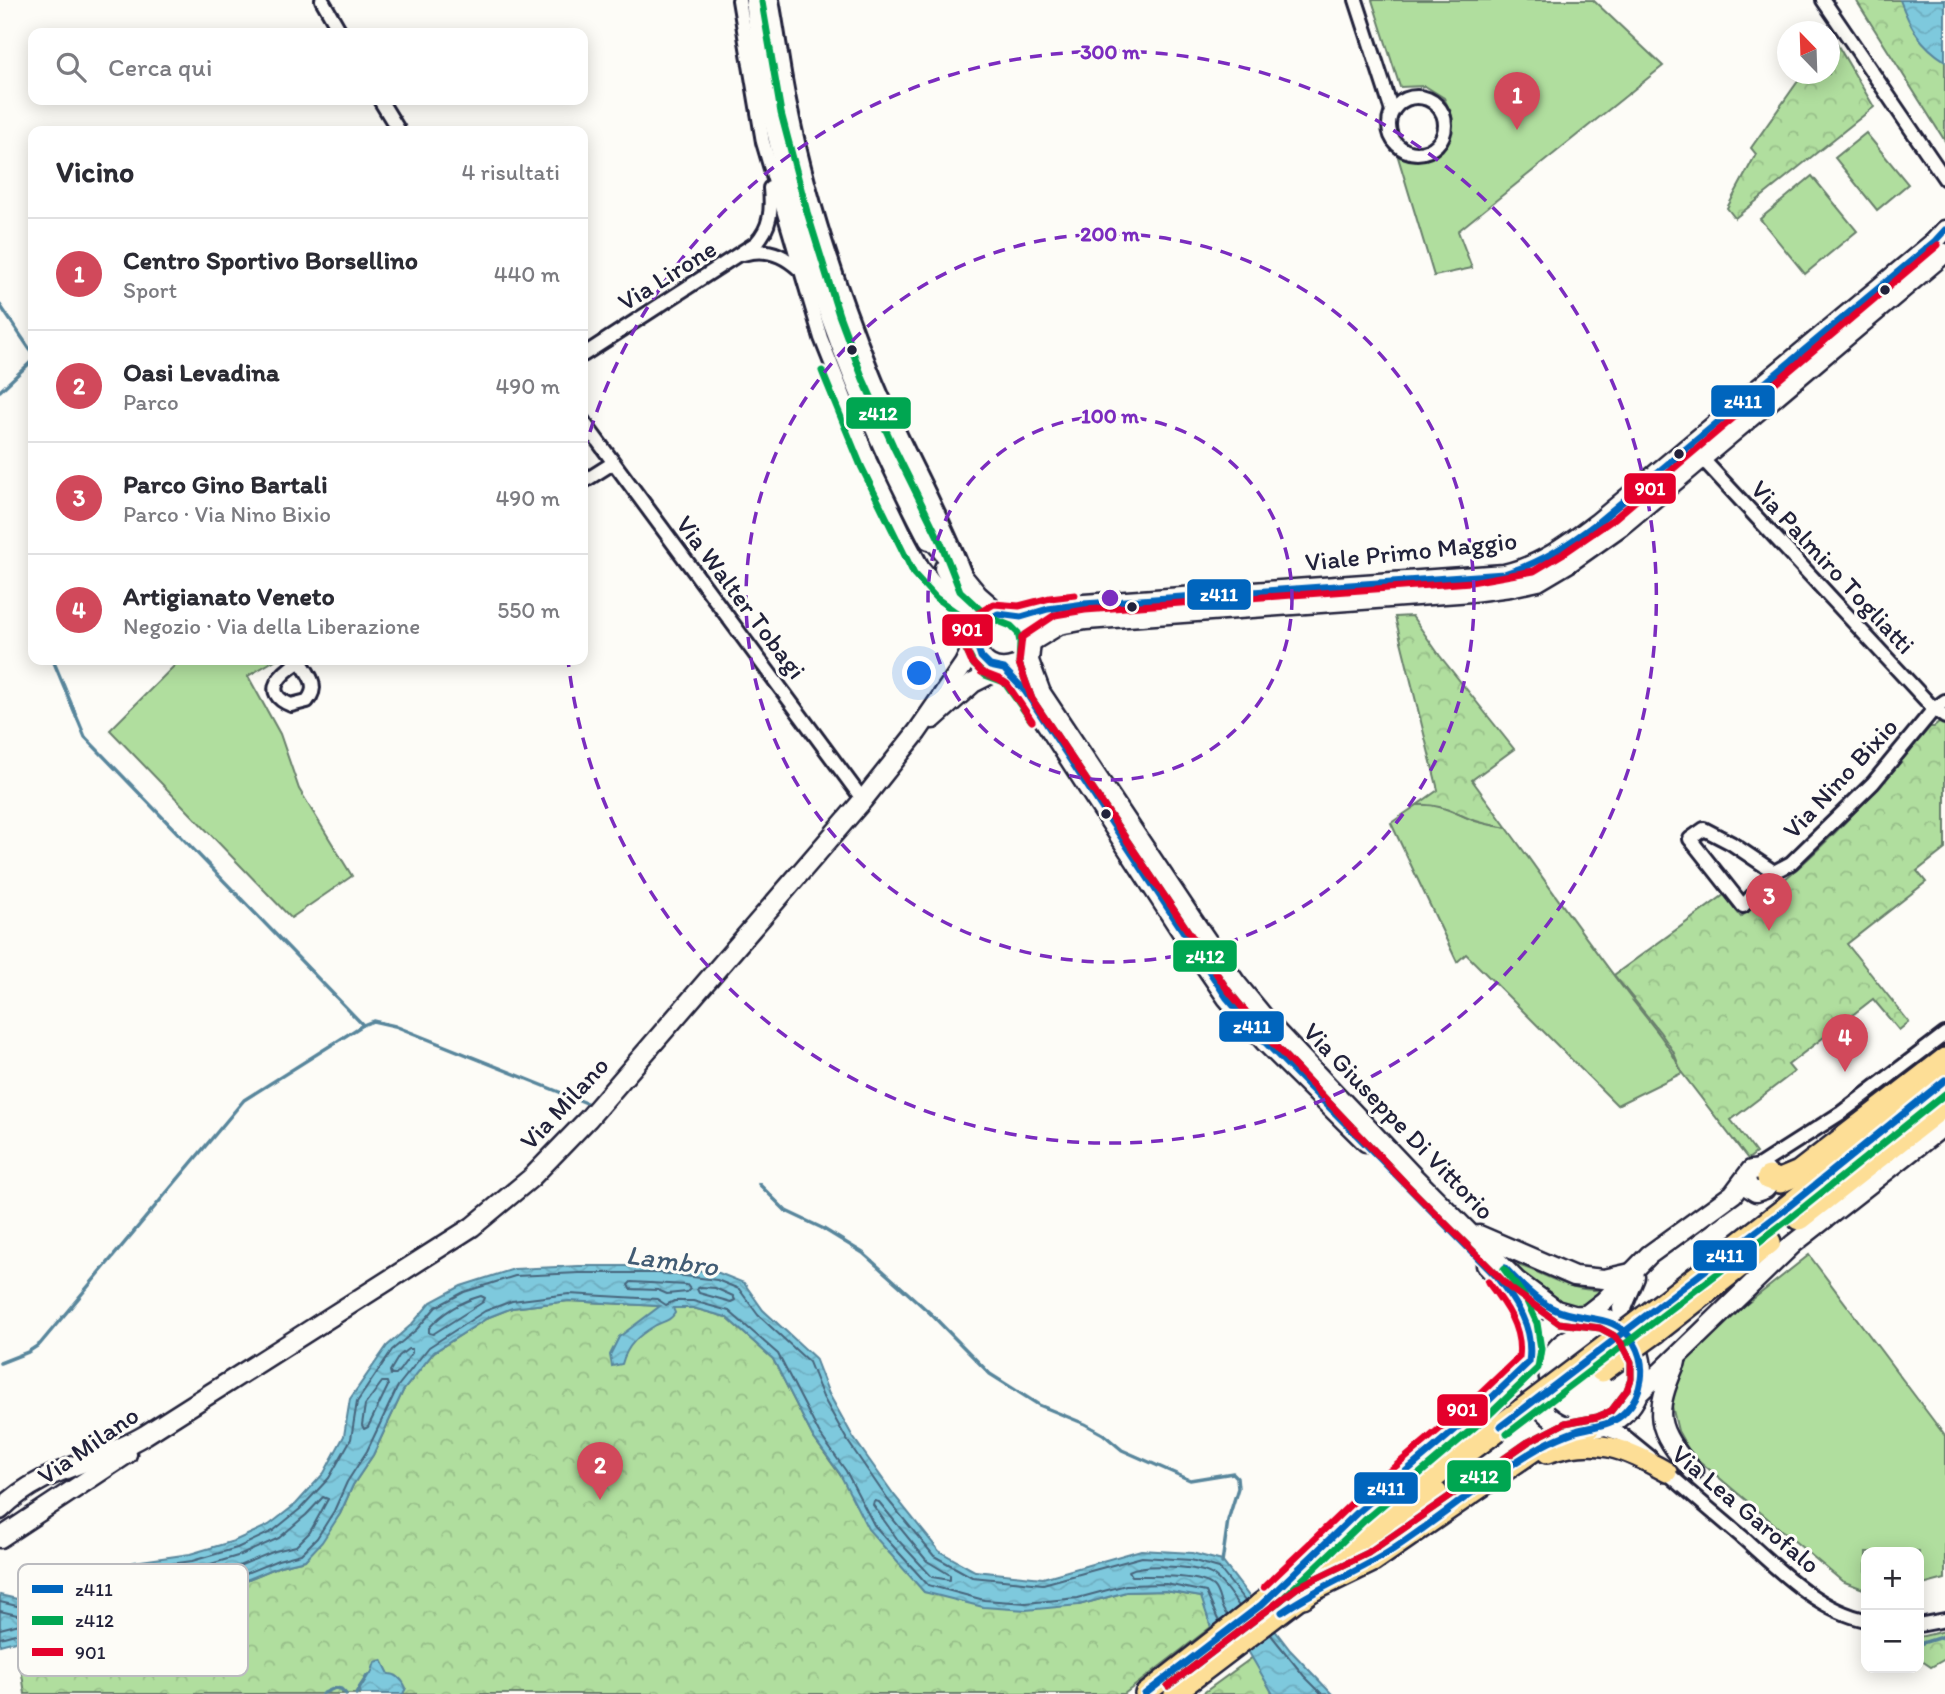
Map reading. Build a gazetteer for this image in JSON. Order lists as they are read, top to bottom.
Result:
{
  "streets": {
    "main road": ["Viale Primo Maggio", "Via Milano", "Via Giuseppe Di Vittorio"],
    "street": [
      "Via Lirone",
      "Via Palmiro Togliatti",
      "Via Walter Tobagi",
      "Via Nino Bixio",
      "Via Lea Garofalo"
    ]
  },
  "crossings": [
    ["Via Lirone", "Via Giuseppe Di Vittorio"],
    ["Viale Primo Maggio", "Via Palmiro Togliatti"],
    ["Viale Primo Maggio", "Via Milano"],
    ["Viale Primo Maggio", "Via Giuseppe Di Vittorio"],
    ["Via Palmiro Togliatti", "Via Nino Bixio"],
    ["Via Walter Tobagi", "Via Milano"],
    ["Via Milano", "Via Giuseppe Di Vittorio"],
    ["Via Giuseppe Di Vittorio", "Via Lea Garofalo"]
  ],
  "water": ["Lambro"],
  "lines": ["transit line z412", "transit line z411", "transit line 901"],
  "legend": ["z411", "z412", "901"],
  "north": "top left",
  "page": {
    "search": "Cerca qui",
    "pins": [
      "1",
      "3",
      "4",
      "2"
    ],
    "heading": ["Vicino", "4 risultati"],
    "list": [
      {
        "mark": "1",
        "name": "Centro Sportivo Borsellino",
        "note": "Sport",
        "value": "440 m"
      },
      {
        "mark": "2",
        "name": "Oasi Levadina",
        "note": "Parco",
        "value": "490 m"
      },
      {
        "mark": "3",
        "name": "Parco Gino Bartali",
        "note": "Parco · Via Nino Bixio",
        "value": "490 m"
      },
      {
        "mark": "4",
        "name": "Artigianato Veneto",
        "note": "Negozio · Via della Liberazione",
        "value": "550 m"
      }
    ],
    "map_buttons": ["+", "−"]
  },
  "rings": ["300 m", "200 m", "100 m"]
}
